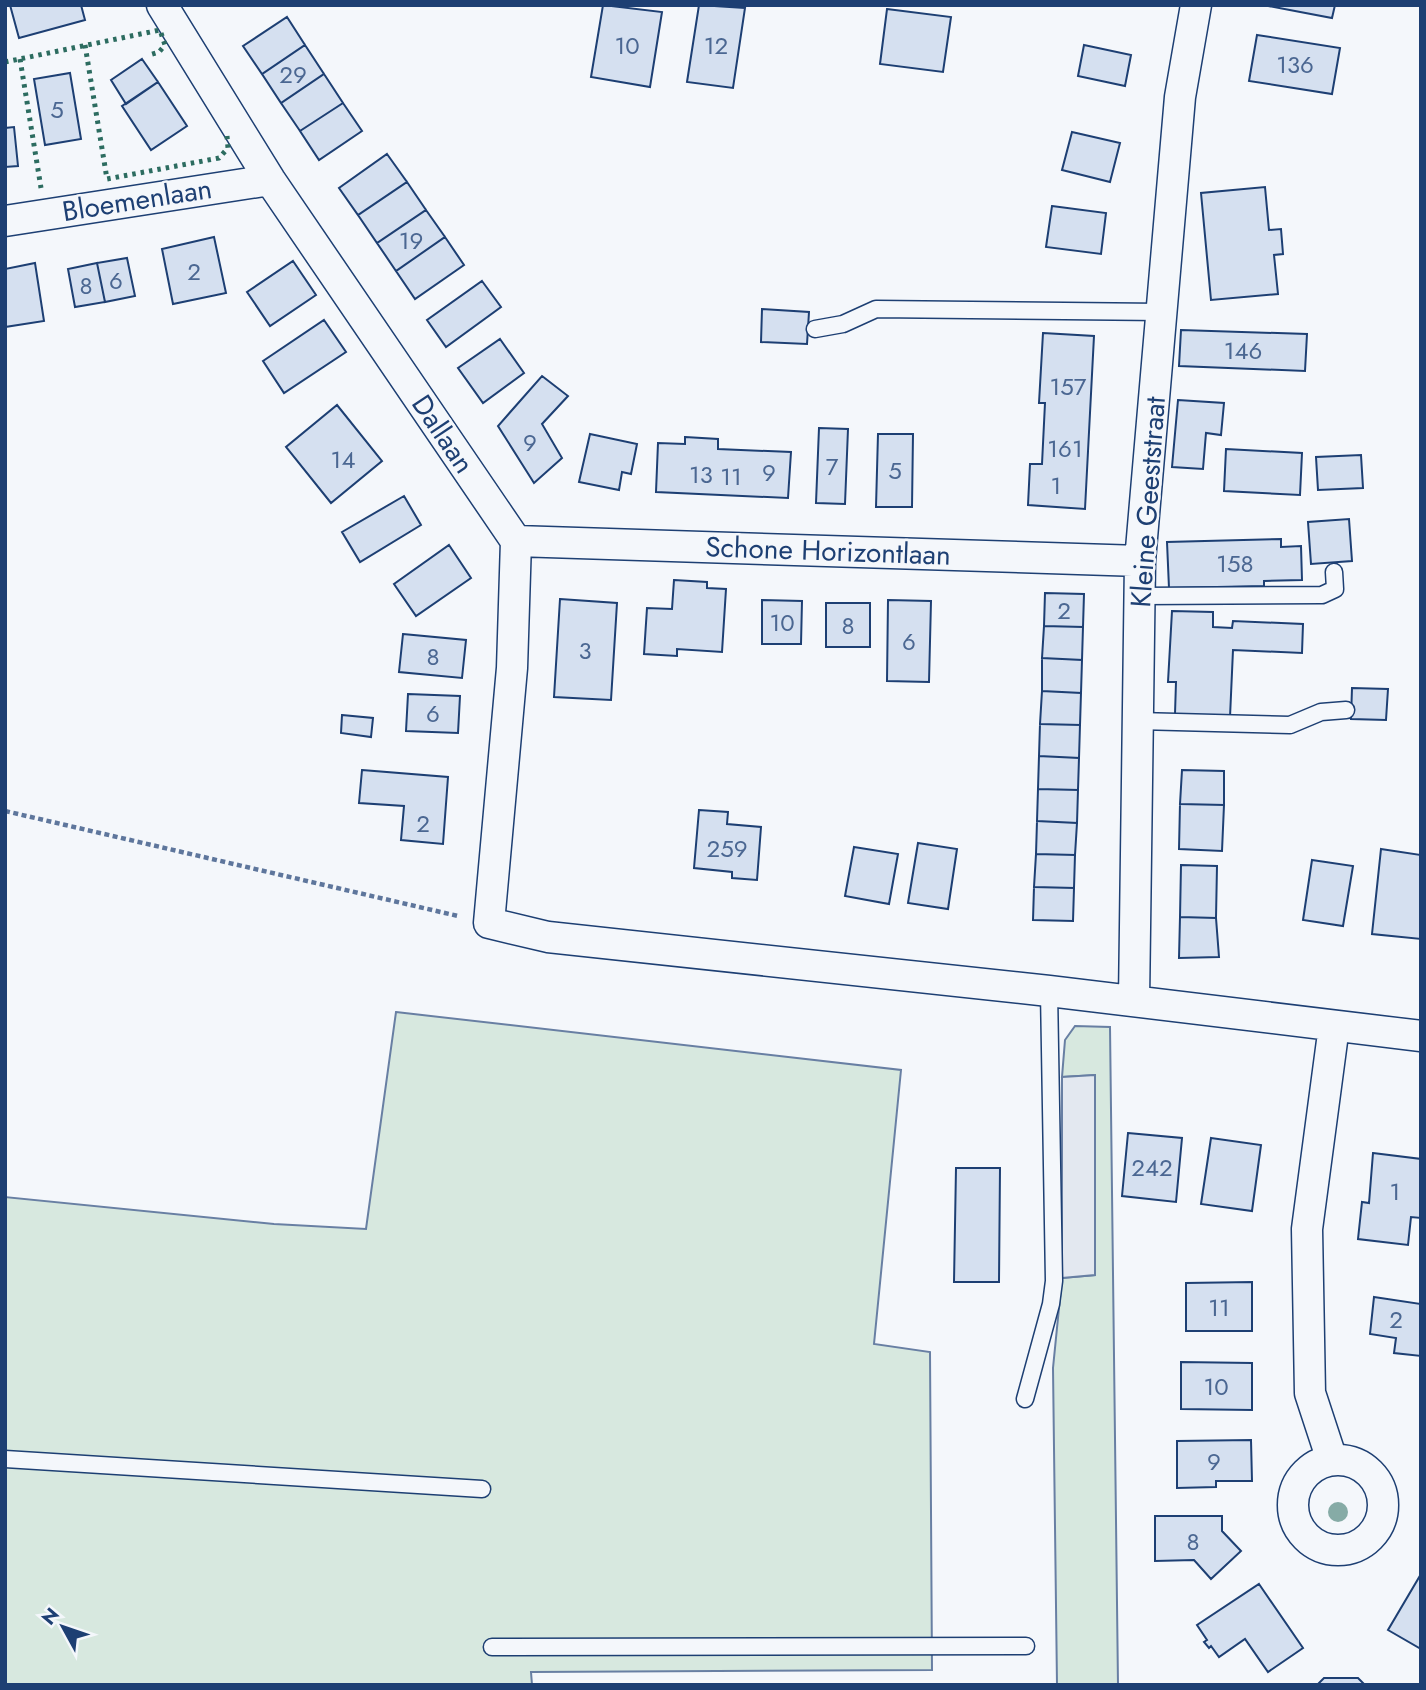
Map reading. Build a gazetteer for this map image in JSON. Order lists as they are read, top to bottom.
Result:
{
  "streets": {
    "street": [
      "Bloemenlaan",
      "Dallaan",
      "Kleine Geeststraat",
      "Schone Horizontlaan"
    ]
  },
  "crossings": [
    ["Bloemenlaan", "Dallaan"],
    ["Dallaan", "Schone Horizontlaan"],
    ["Kleine Geeststraat", "Schone Horizontlaan"]
  ],
  "house_numbers": [
    "10",
    "12",
    "136",
    "29",
    "5",
    "19",
    "2",
    "6",
    "8",
    "146",
    "157",
    "9",
    "161",
    "14",
    "7",
    "5",
    "9",
    "13",
    "11",
    "1",
    "158",
    "2",
    "10",
    "8",
    "6",
    "3",
    "8",
    "6",
    "2",
    "259",
    "242",
    "1",
    "11",
    "2",
    "10",
    "9",
    "8"
  ],
  "north": "top left"
}
